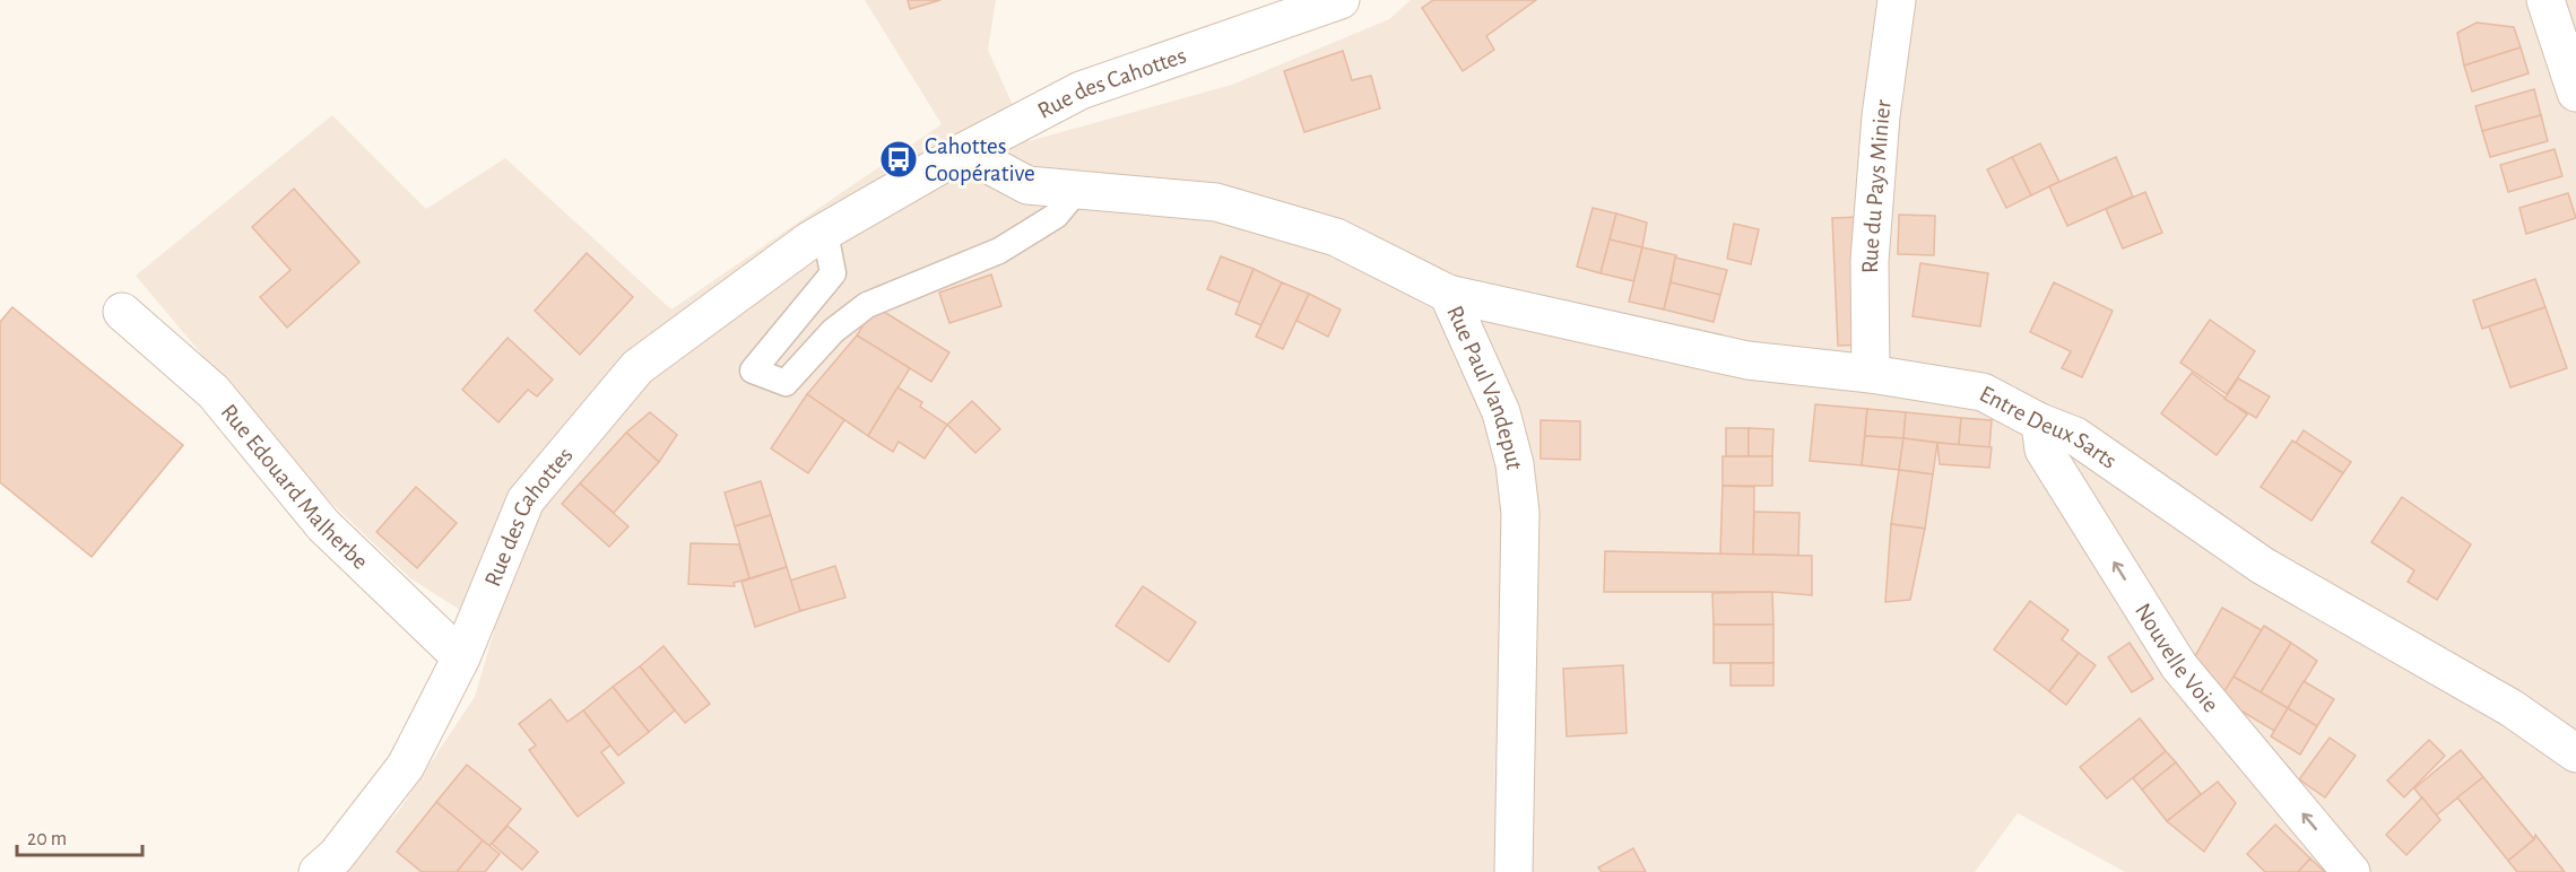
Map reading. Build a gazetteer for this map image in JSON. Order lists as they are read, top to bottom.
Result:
{
  "streets": {
    "street": [
      "Rue des Cahottes",
      "Rue du Pays Minier",
      "Rue Paul Vandeput",
      "Entre Deux Sarts",
      "Rue Edouard Malherbe",
      "Nouvelle Voie"
    ]
  },
  "crossings": [
    ["Rue des Cahottes", "Rue Paul Vandeput"],
    ["Rue des Cahottes", "Rue Edouard Malherbe"],
    ["Rue du Pays Minier", "Entre Deux Sarts"],
    ["Rue Paul Vandeput", "Entre Deux Sarts"],
    ["Entre Deux Sarts", "Nouvelle Voie"]
  ],
  "one_way": ["Nouvelle Voie"],
  "places": {
    "bus stop": ["Cahottes Coopérative"]
  },
  "scale_bar": "20 m"
}
